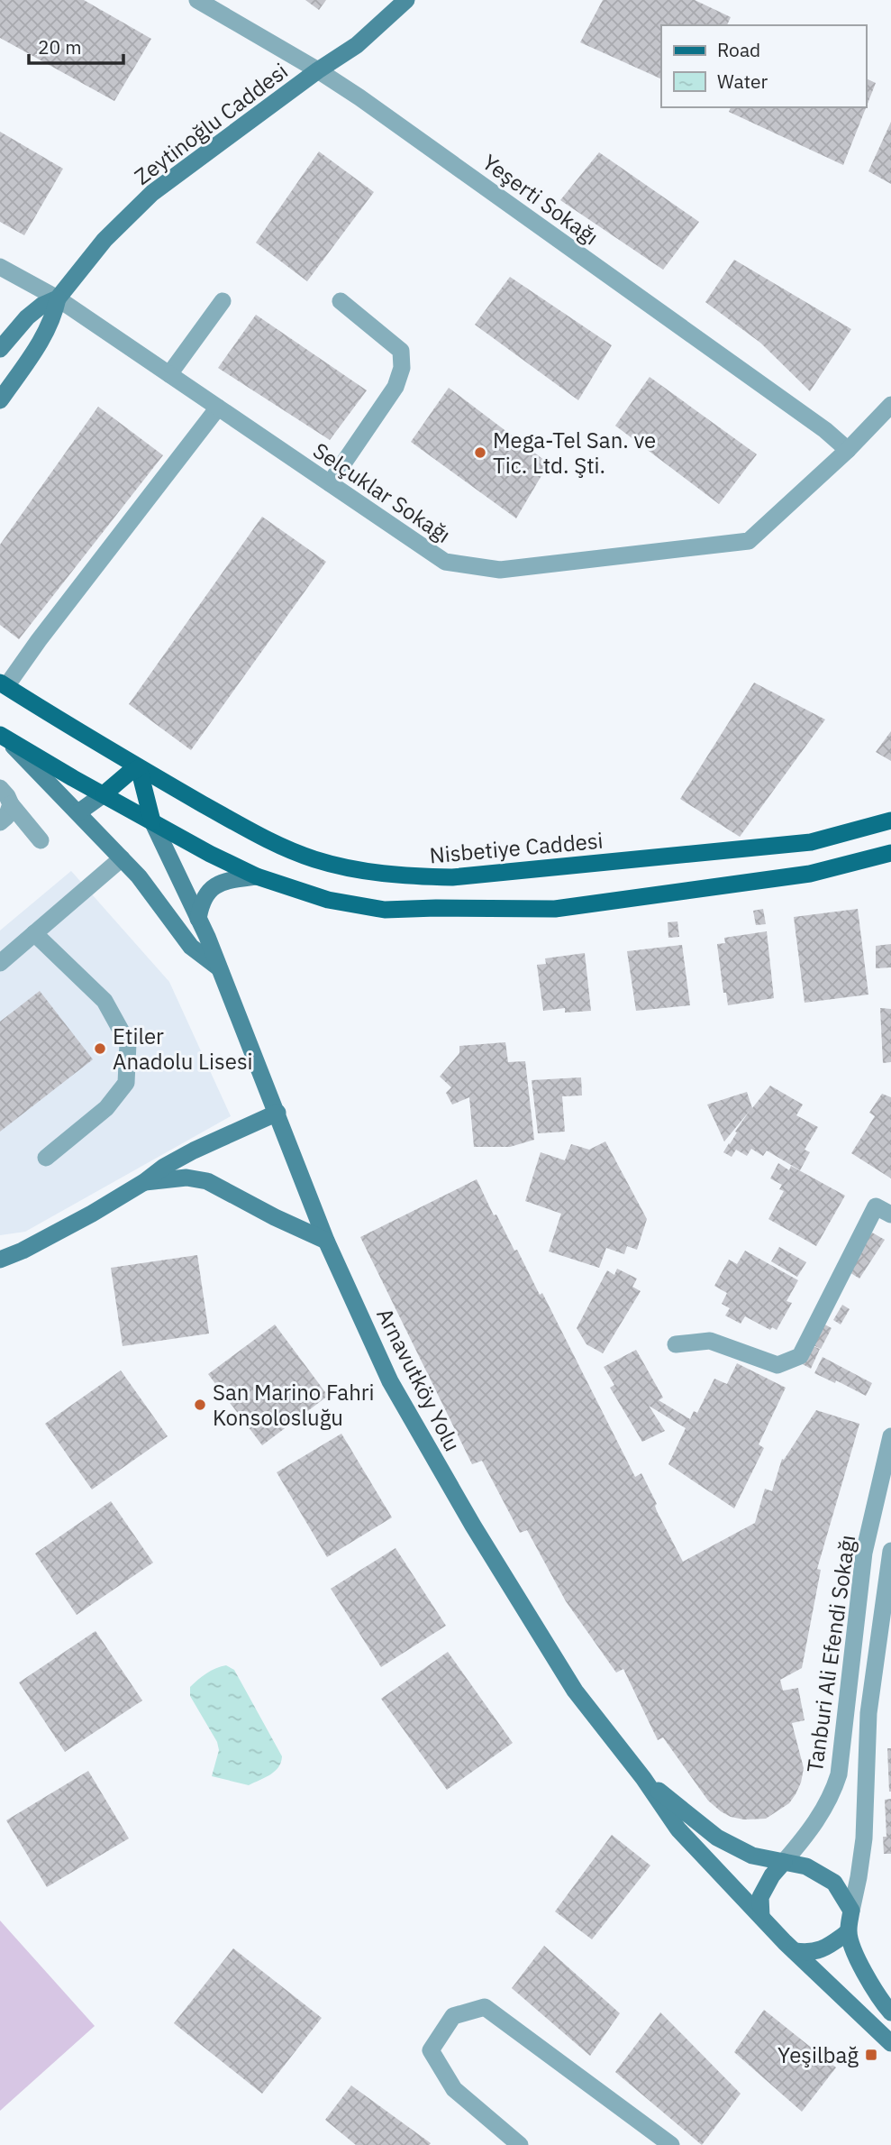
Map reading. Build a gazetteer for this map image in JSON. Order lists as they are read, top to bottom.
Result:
{
  "streets": {
    "main road": ["Zeytinoğlu Caddesi", "Nisbetiye Caddesi", "Arnavutköy Yolu"],
    "street": ["Yeşerti Sokağı", "Selçuklar Sokağı", "Tanburi Ali Efendi Sokağı"]
  },
  "crossings": [
    ["Zeytinoğlu Caddesi", "Yeşerti Sokağı"],
    ["Zeytinoğlu Caddesi", "Selçuklar Sokağı"],
    ["Yeşerti Sokağı", "Selçuklar Sokağı"]
  ],
  "places": {
    "other": ["Mega-Tel San. ve Tic. Ltd. Şti.", "Etiler Anadolu Lisesi", "San Marino Fahri Konsolosluğu"],
    "transit": ["Yeşilbağ"]
  },
  "legend": ["Road", "Water"],
  "scale_bar": "20 m"
}
